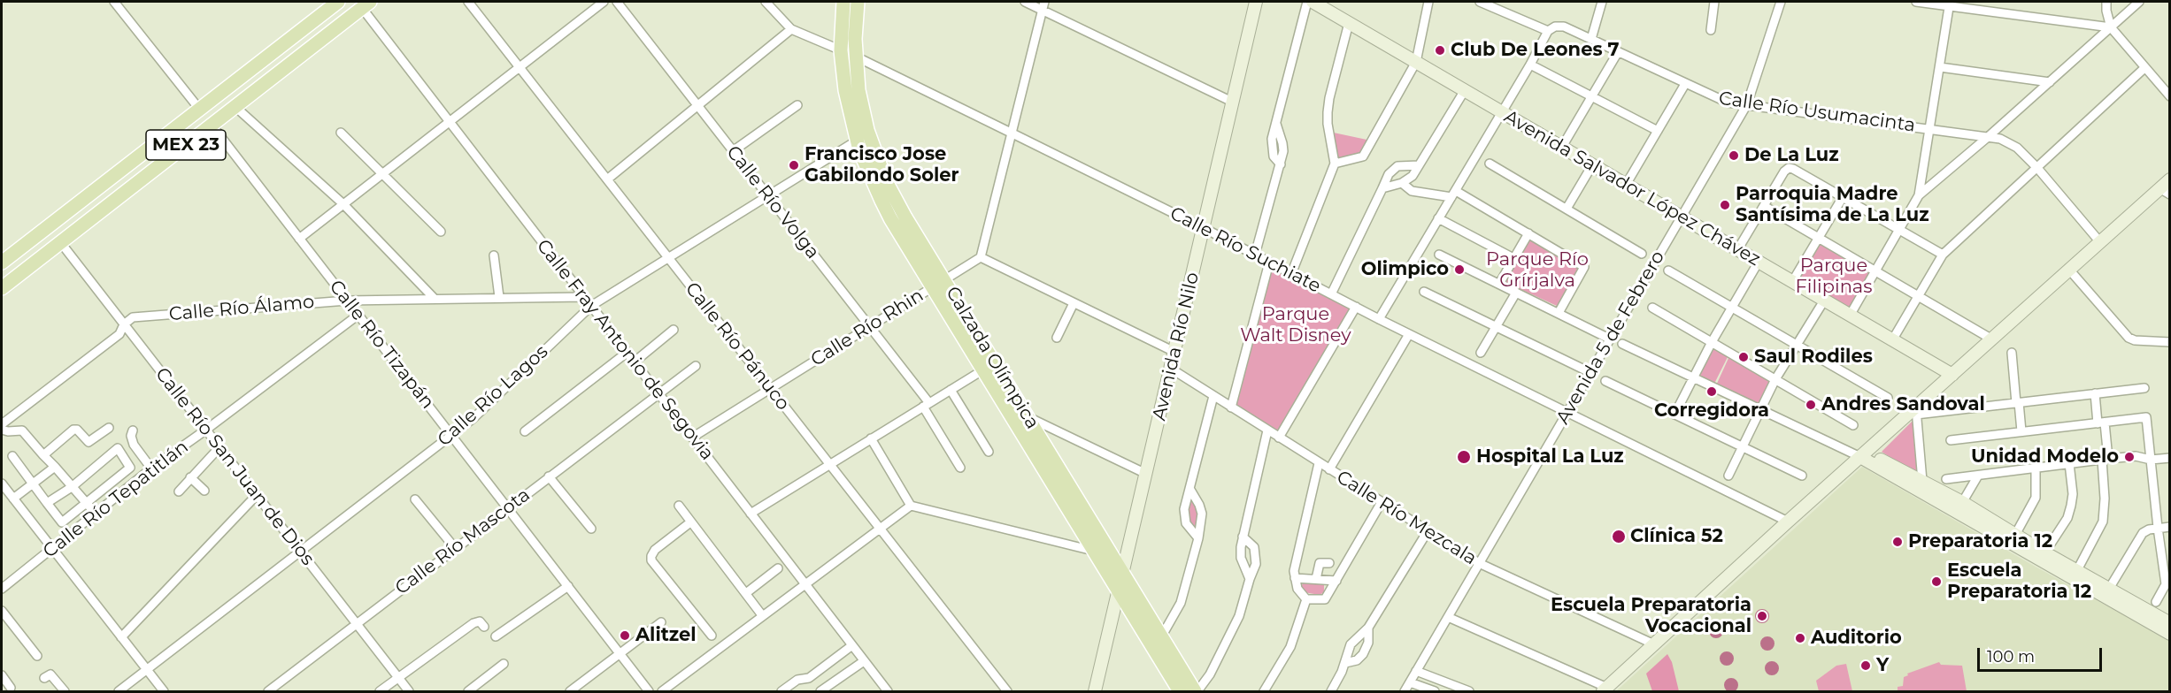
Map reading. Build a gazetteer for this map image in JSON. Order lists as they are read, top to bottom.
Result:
{
  "streets": {
    "main road": ["MEX 23", "Calzada Olímpica"],
    "street": [
      "Calle Río Usumacinta",
      "Avenida Salvador López Chávez",
      "Calle Río Volga",
      "Calle Río Suchiate",
      "Calle Río Álamo",
      "Calle Río Rhin",
      "Avenida 5 de Febrero",
      "Calle Río Tizapán",
      "Calle Río Pánuco",
      "Avenida Río Nilo",
      "Calle Fray Antonio de Segovia",
      "Calle Río Lagos",
      "Calle Río San Juan de Dios",
      "Calle Río Tepatitlán",
      "Calle Río Mezcala",
      "Calle Río Mascota"
    ]
  },
  "crossings": [
    ["Calle Río Usumacinta", "Avenida 5 de Febrero"],
    ["MEX 23", "Calle Río Tizapán"],
    ["MEX 23", "Calle Fray Antonio de Segovia"],
    ["MEX 23", "Calle Río San Juan de Dios"],
    ["Avenida Salvador López Chávez", "Avenida 5 de Febrero"],
    ["Calle Río Volga", "Calle Río Rhin"],
    ["Calle Río Volga", "Calle Río Lagos"],
    ["Calle Río Suchiate", "Avenida 5 de Febrero"],
    ["Calle Río Suchiate", "Avenida Río Nilo"],
    ["Calle Río Suchiate", "Calzada Olímpica"],
    ["Calle Río Álamo", "Calle Río Tizapán"],
    ["Calle Río Álamo", "Calle Fray Antonio de Segovia"],
    ["Calle Río Álamo", "Calle Río San Juan de Dios"],
    ["Calle Río Rhin", "Calle Río Pánuco"],
    ["Calle Río Rhin", "Calle Fray Antonio de Segovia"],
    ["Calle Río Rhin", "Calzada Olímpica"],
    ["Avenida 5 de Febrero", "Calle Río Mezcala"],
    ["Calle Río Tizapán", "Calle Río Lagos"],
    ["Calle Río Tizapán", "Calle Río Tepatitlán"],
    ["Calle Río Tizapán", "Calle Río Mascota"],
    ["Calle Río Pánuco", "Calle Río Lagos"],
    ["Avenida Río Nilo", "Calzada Olímpica"],
    ["Avenida Río Nilo", "Calle Río Mezcala"],
    ["Calle Fray Antonio de Segovia", "Calle Río Lagos"],
    ["Calle Fray Antonio de Segovia", "Calle Río Mascota"],
    ["Calzada Olímpica", "Calle Río Lagos"],
    ["Calle Río Lagos", "Calle Río San Juan de Dios"],
    ["Calle Río San Juan de Dios", "Calle Río Tepatitlán"],
    ["Calle Río San Juan de Dios", "Calle Río Mascota"]
  ],
  "parks": ["Parque Río Grírjalva", "Parque Filipinas", "Parque Walt Disney"],
  "places": [
    "Club De Leones 7",
    "De La Luz",
    "Francisco Jose Gabilondo Soler",
    "Parroquia Madre Santísima de La Luz",
    "Olimpico",
    "Saul Rodiles",
    "Corregidora",
    "Andres Sandoval",
    "Hospital La Luz",
    "Unidad Modelo",
    "Clínica 52",
    "Preparatoria 12",
    "Escuela Preparatoria 12",
    "Escuela Preparatoria Vocacional",
    "Alitzel",
    "Auditorio",
    "Y"
  ],
  "scale_bar": "100 m"
}
